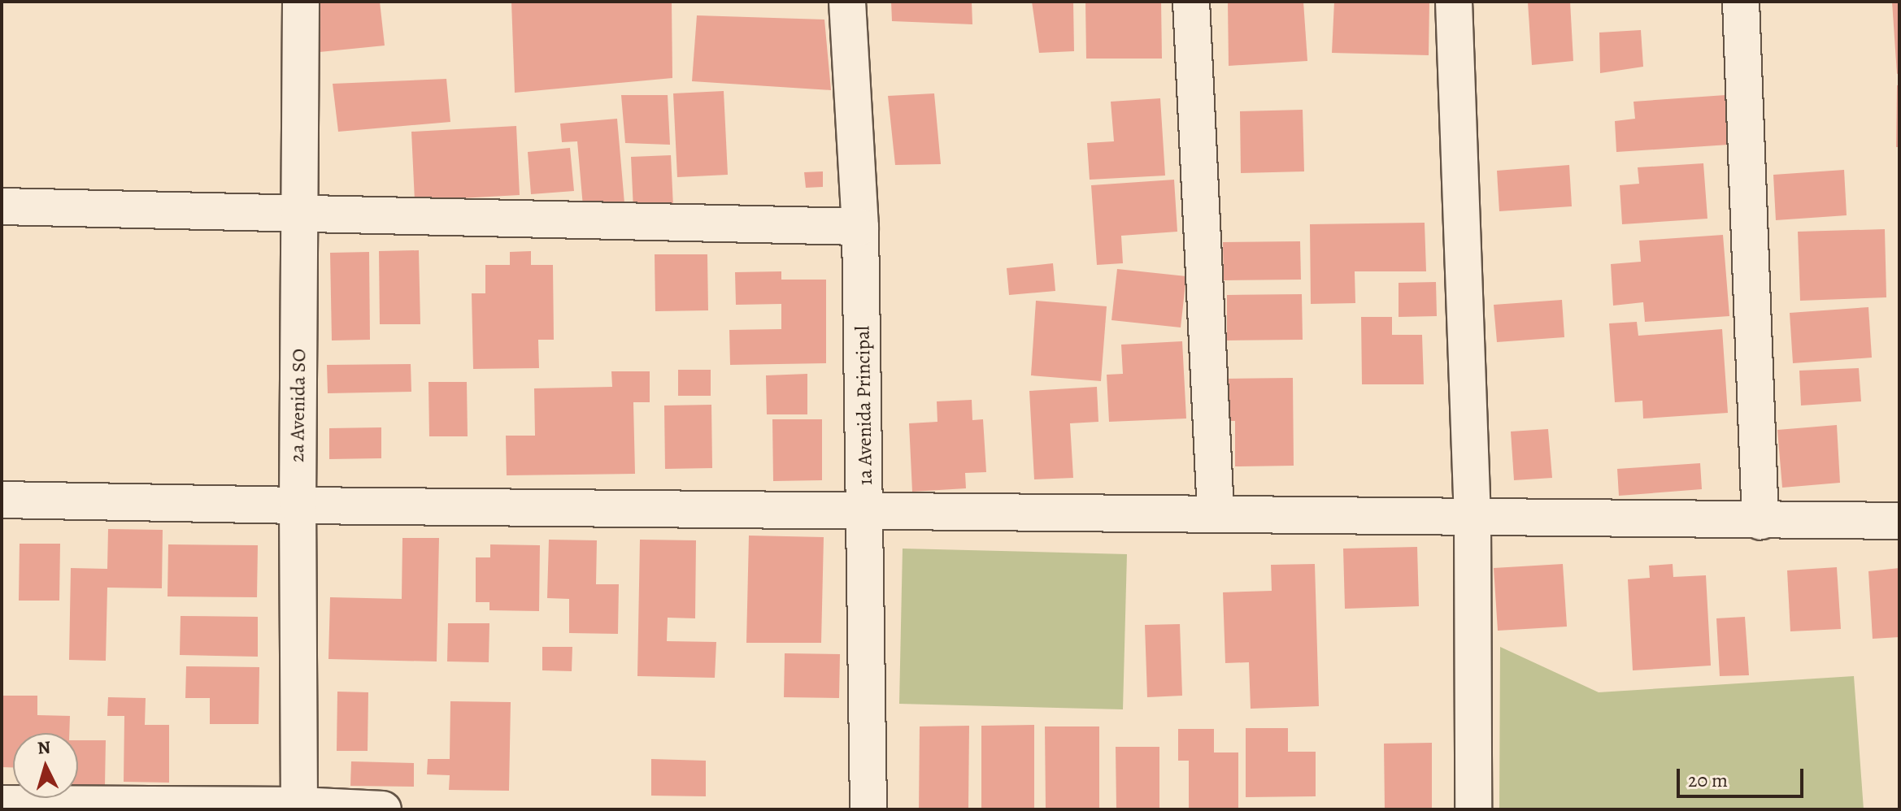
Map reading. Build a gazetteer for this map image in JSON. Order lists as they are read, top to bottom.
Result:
{
  "streets": {
    "street": ["2a Avenida SO", "1a Avenida Principal"]
  },
  "scale_bar": "20 m",
  "north": "top"
}
